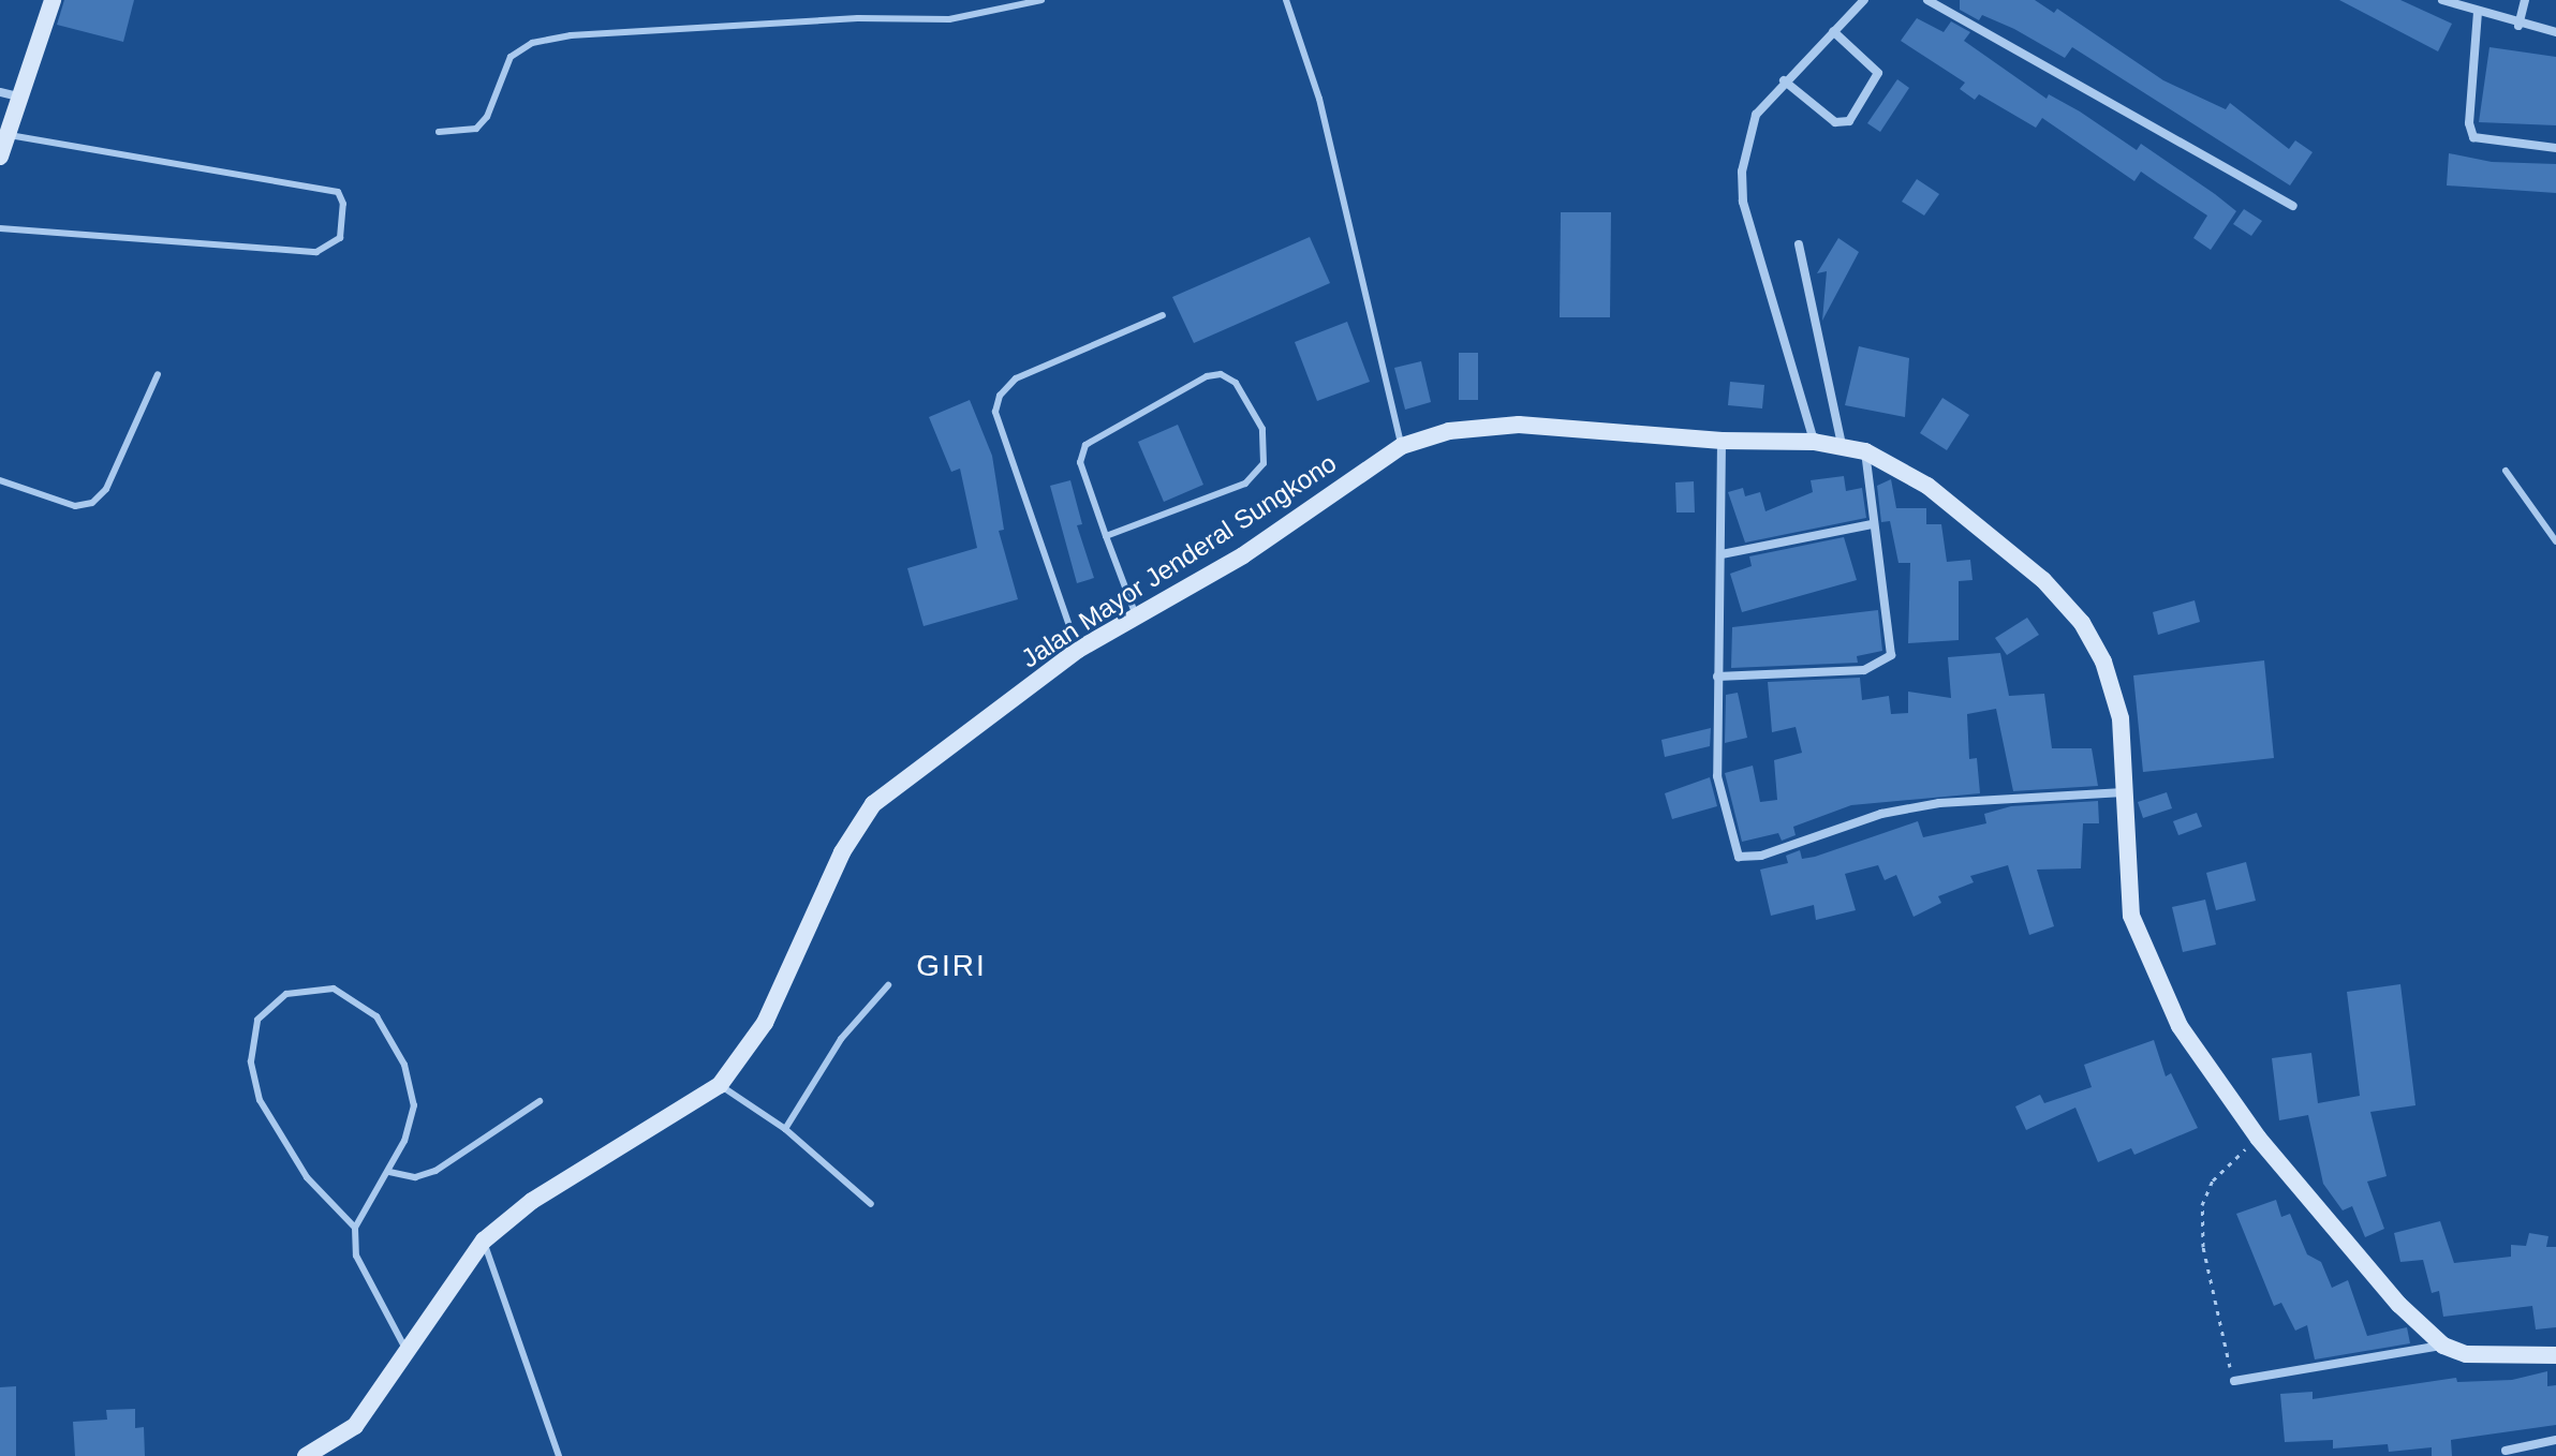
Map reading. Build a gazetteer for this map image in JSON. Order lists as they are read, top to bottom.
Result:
{
  "streets": {
    "main road": ["Jalan Mayor Jenderal Sungkono"]
  },
  "districts": ["GIRI"]
}
